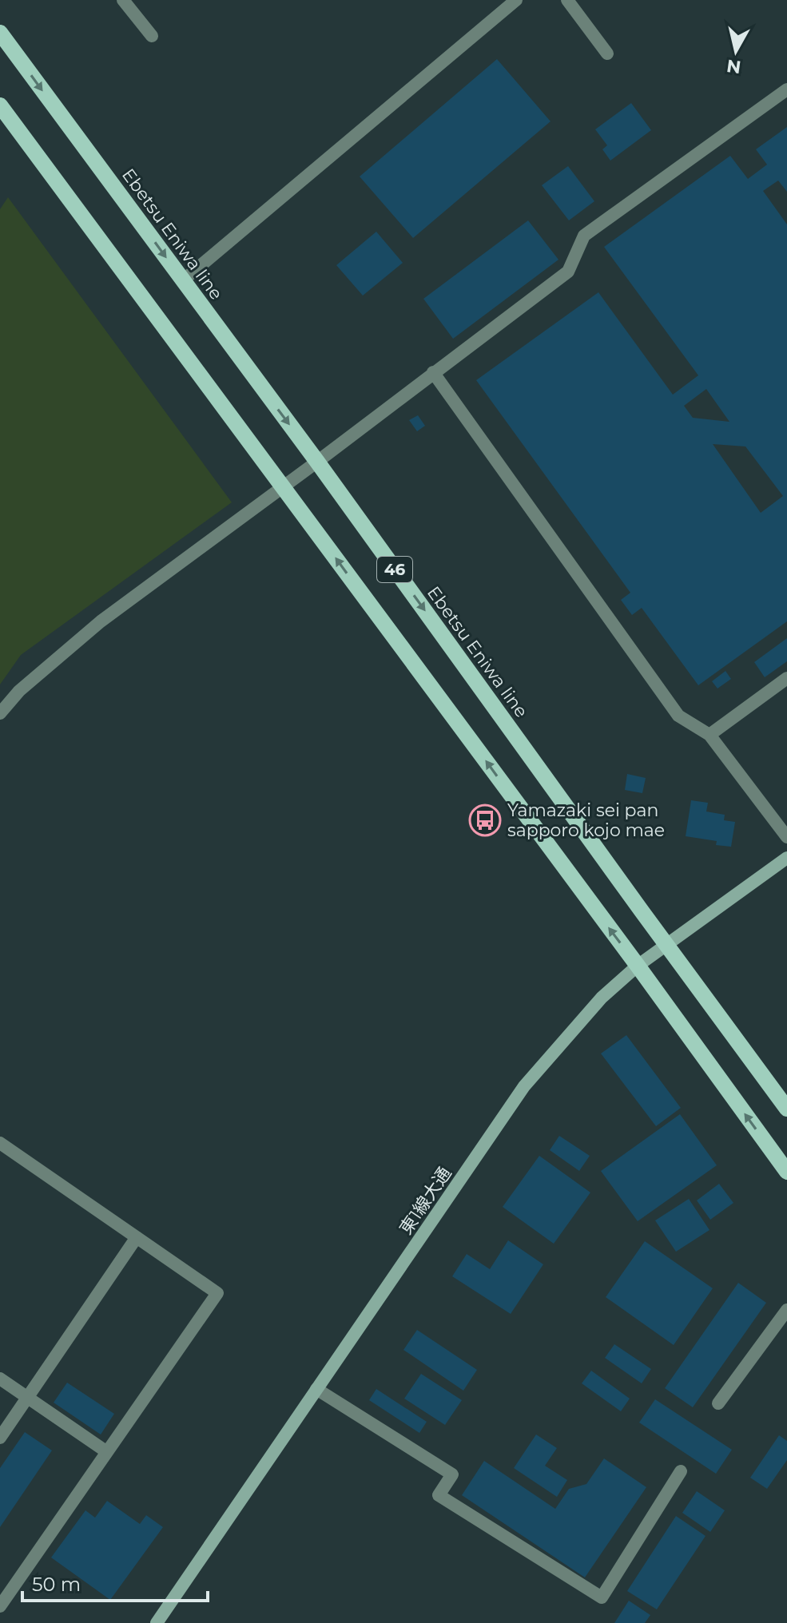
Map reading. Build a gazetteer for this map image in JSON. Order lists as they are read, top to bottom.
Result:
{
  "streets": {
    "main road": ["Ebetsu Eniwa line", "46"],
    "street": ["東1線大通"]
  },
  "crossings": [
    ["Ebetsu Eniwa line", "東1線大通"],
    ["46", "東1線大通"]
  ],
  "places": {
    "bus stop": ["Yamazaki sei pan sapporo kojo mae"]
  },
  "scale_bar": "50 m",
  "north": "bottom"
}
